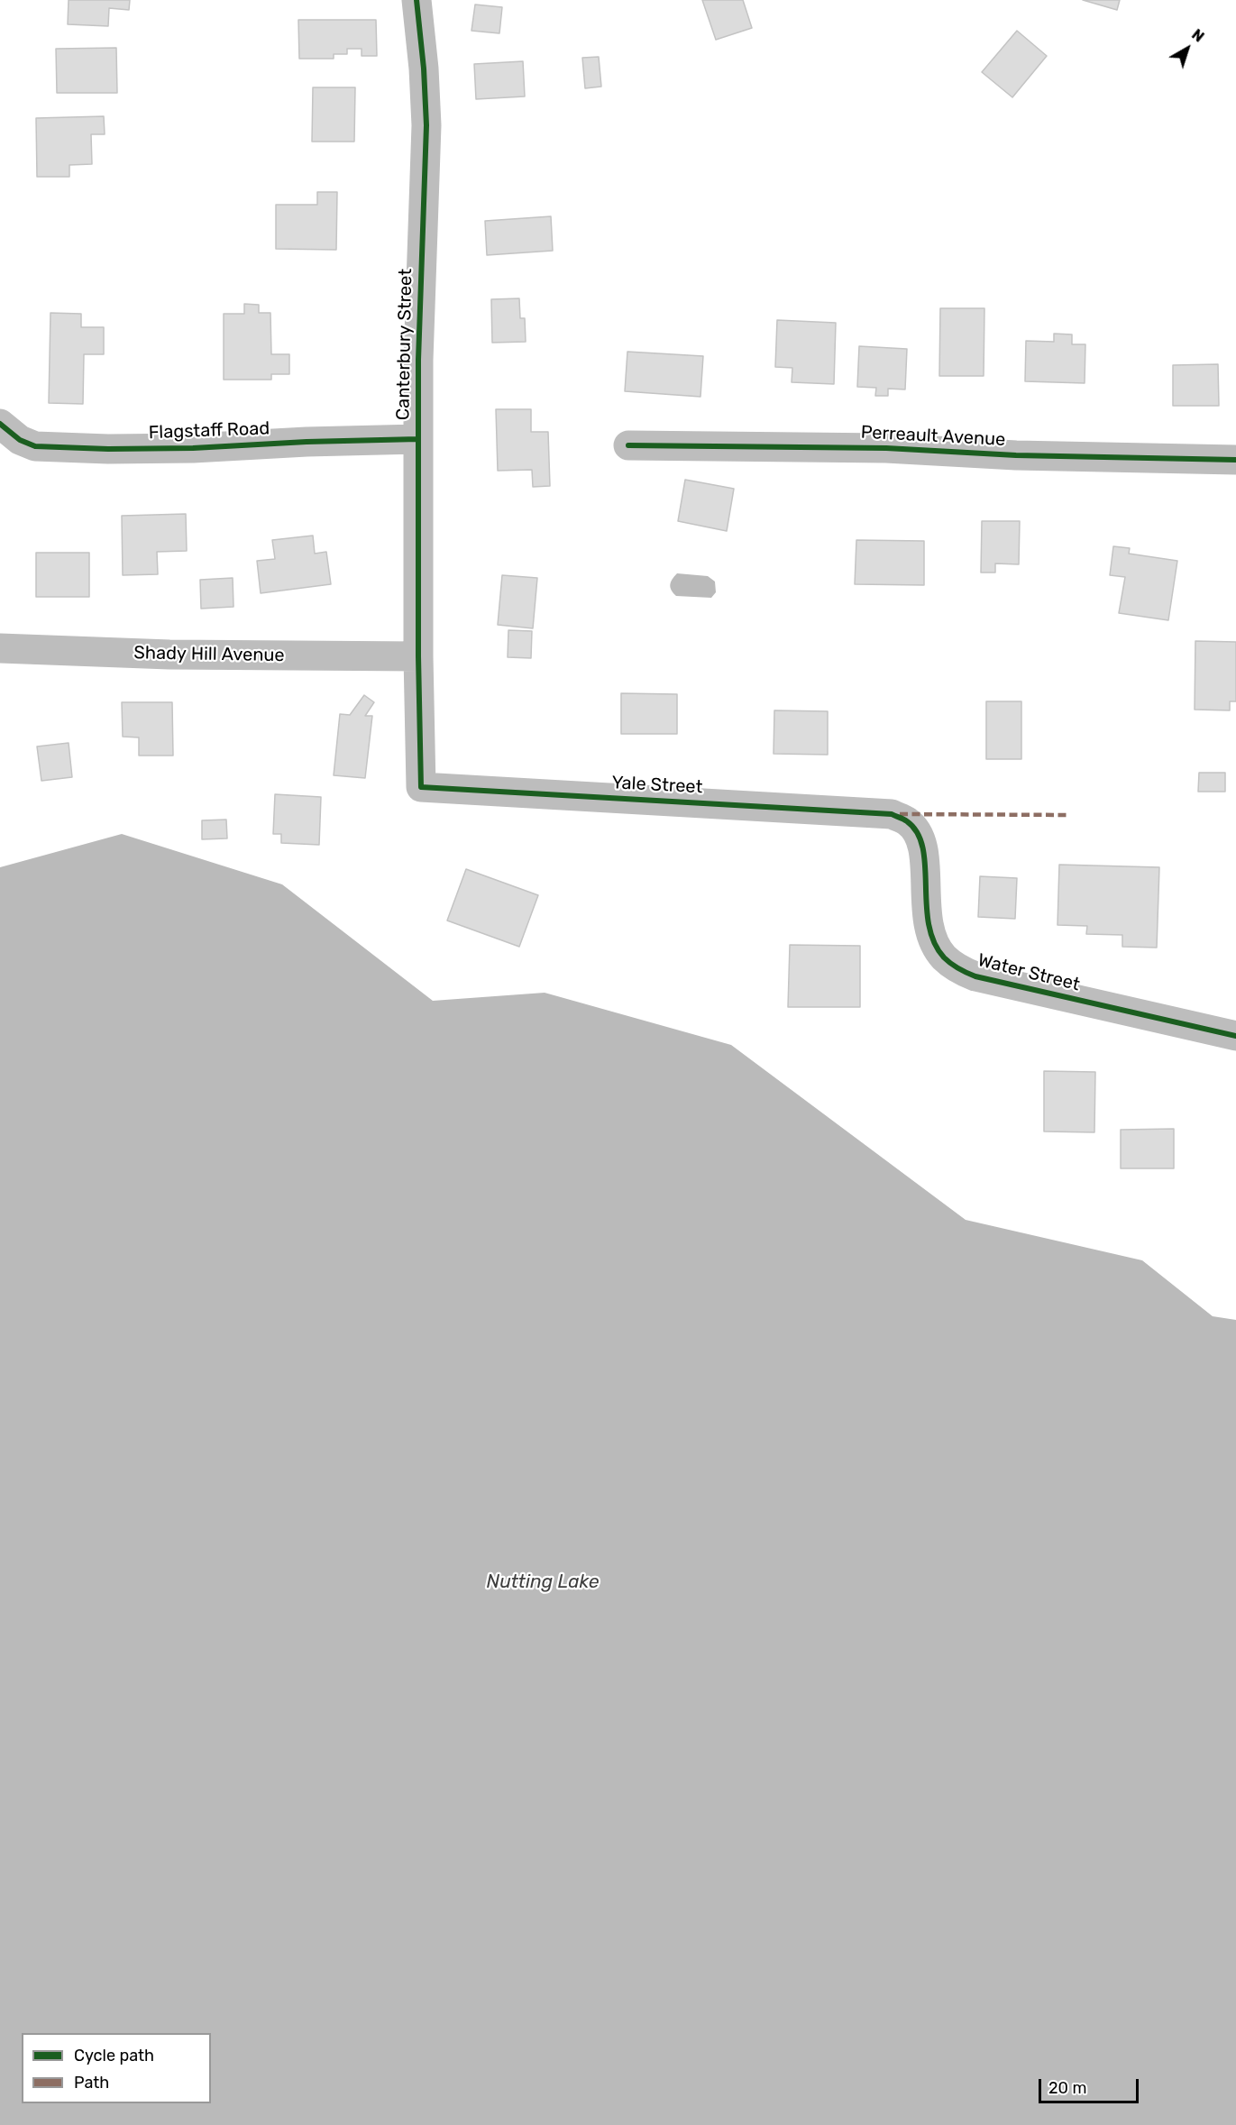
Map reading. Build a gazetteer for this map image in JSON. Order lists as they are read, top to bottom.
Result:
{
  "streets": {
    "street": [
      "Canterbury Street",
      "Flagstaff Road",
      "Perreault Avenue",
      "Shady Hill Avenue",
      "Yale Street",
      "Water Street"
    ]
  },
  "crossings": [
    ["Canterbury Street", "Flagstaff Road"],
    ["Canterbury Street", "Shady Hill Avenue"],
    ["Canterbury Street", "Yale Street"],
    ["Yale Street", "Water Street"]
  ],
  "water": ["Nutting Lake"],
  "legend": ["Cycle path", "Path"],
  "scale_bar": "20 m",
  "north": "top right"
}
